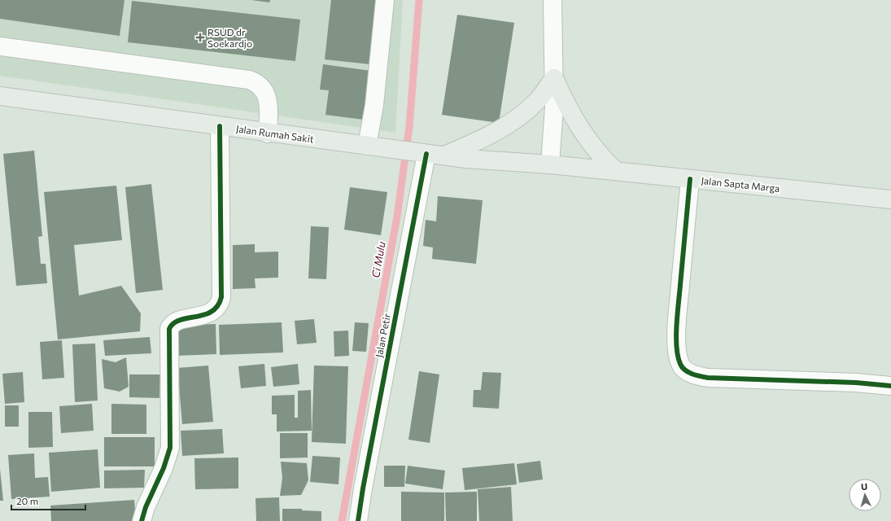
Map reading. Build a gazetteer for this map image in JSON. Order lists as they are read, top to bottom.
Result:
{
  "streets": {
    "main road": ["Jalan Rumah Sakit", "Jalan Sapta Marga"],
    "street": ["Jalan Petir"]
  },
  "crossings": [
    ["Jalan Rumah Sakit", "Jalan Sapta Marga"],
    ["Jalan Rumah Sakit", "Jalan Petir"]
  ],
  "water": ["Ci Mulu"],
  "places": {
    "health": ["RSUD dr Soekardjo"]
  },
  "scale_bar": "20 m",
  "north": "top"
}
